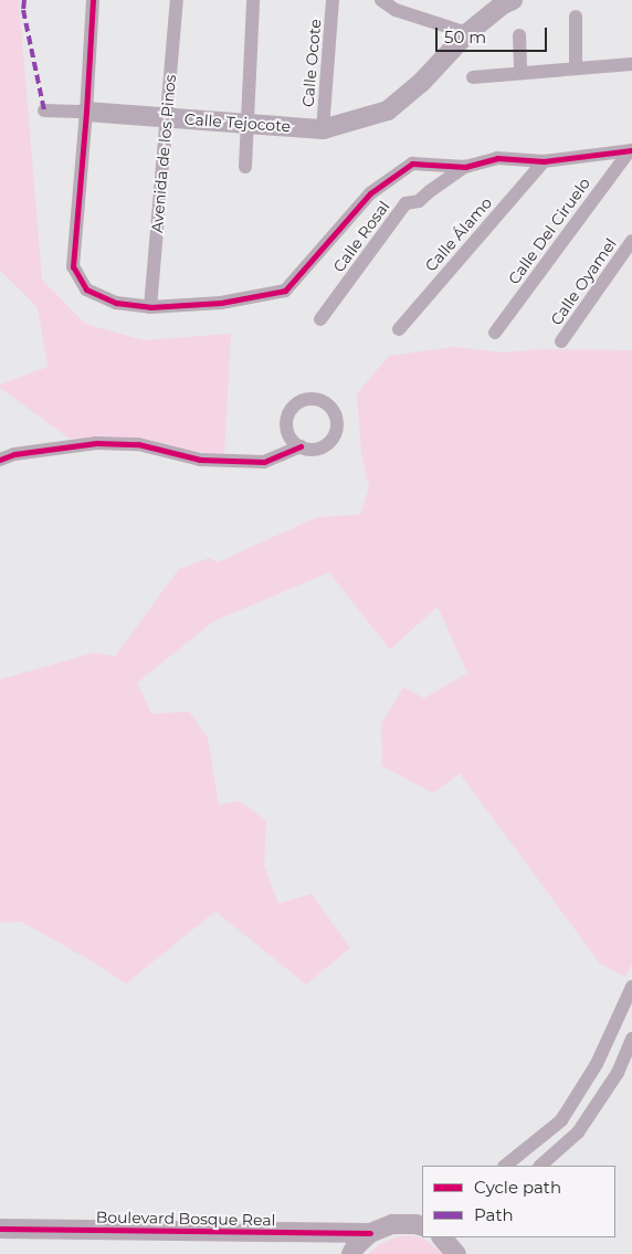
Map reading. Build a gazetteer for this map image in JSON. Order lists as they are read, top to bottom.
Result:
{
  "streets": {
    "street": [
      "Calle Ocote",
      "Calle Tejocote",
      "Avenida de los Pinos",
      "Calle Del Ciruelo",
      "Calle Álamo",
      "Calle Rosal",
      "Calle Oyamel",
      "Boulevard Bosque Real"
    ]
  },
  "crossings": [
    ["Calle Ocote", "Calle Tejocote"],
    ["Calle Tejocote", "Avenida de los Pinos"]
  ],
  "legend": ["Cycle path", "Path"],
  "scale_bar": "50 m"
}
